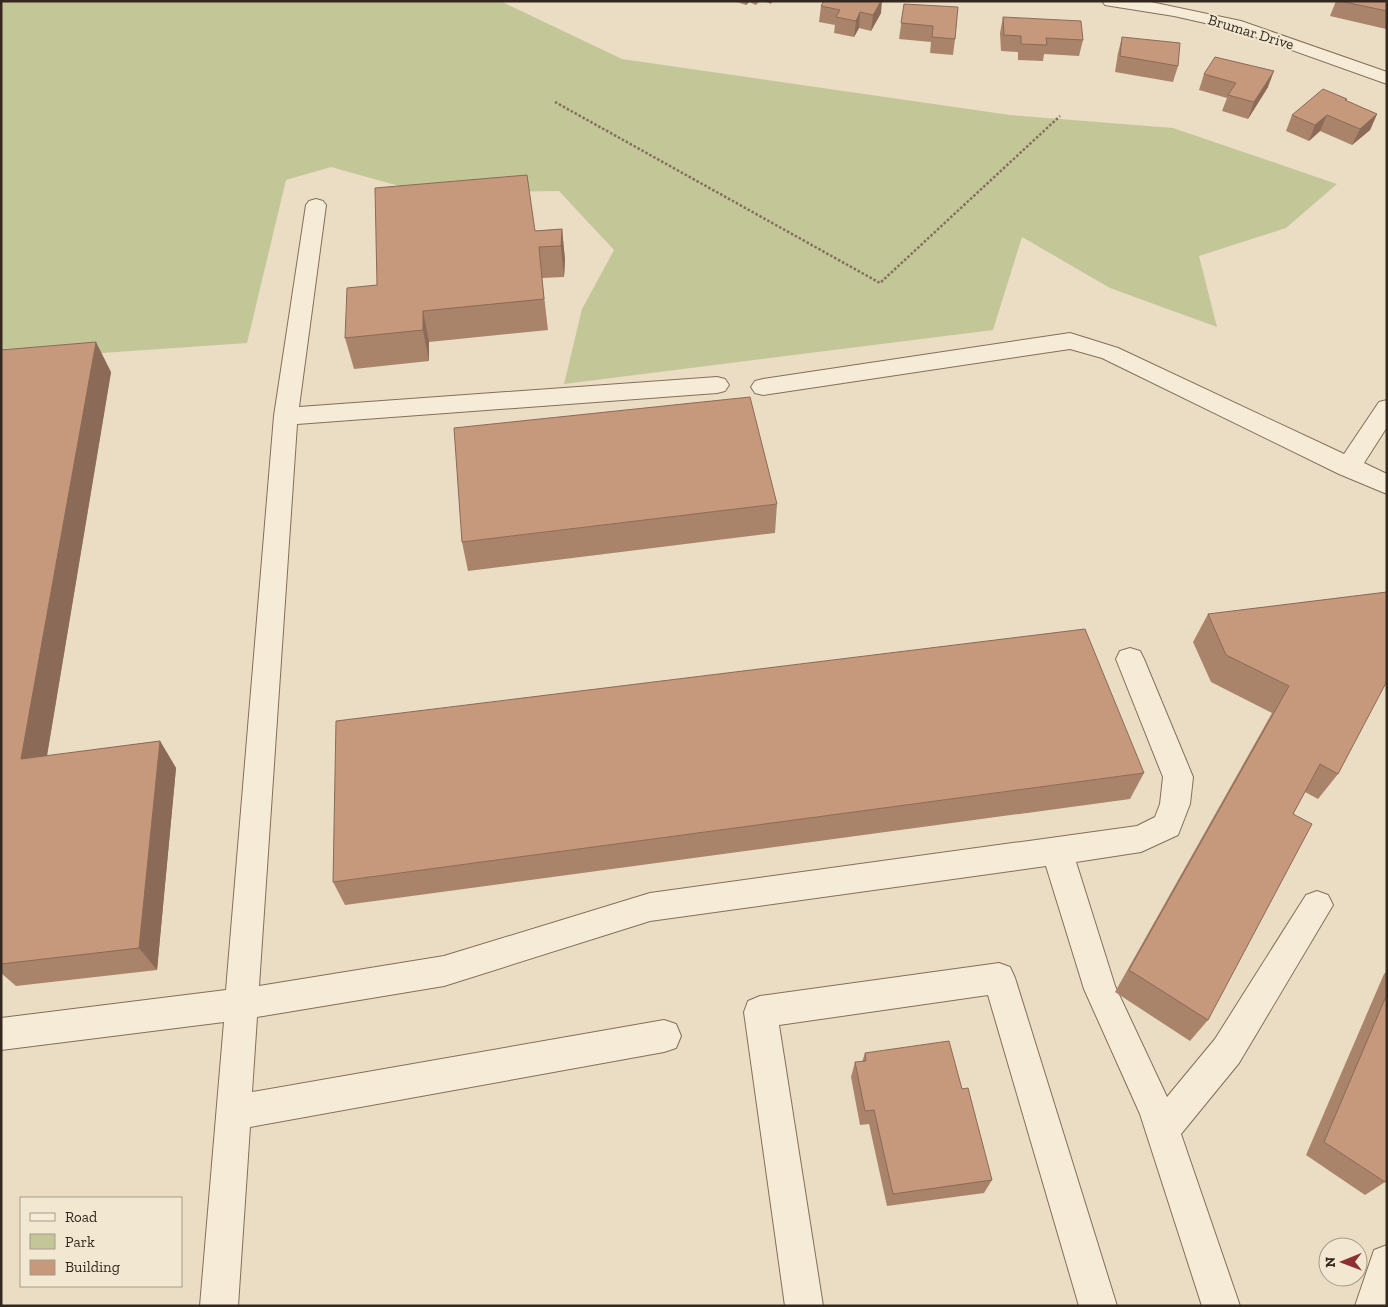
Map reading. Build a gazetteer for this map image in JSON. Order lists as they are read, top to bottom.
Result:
{
  "streets": {
    "street": ["Brumar Drive"]
  },
  "legend": ["Road", "Park", "Building"],
  "north": "left"
}
